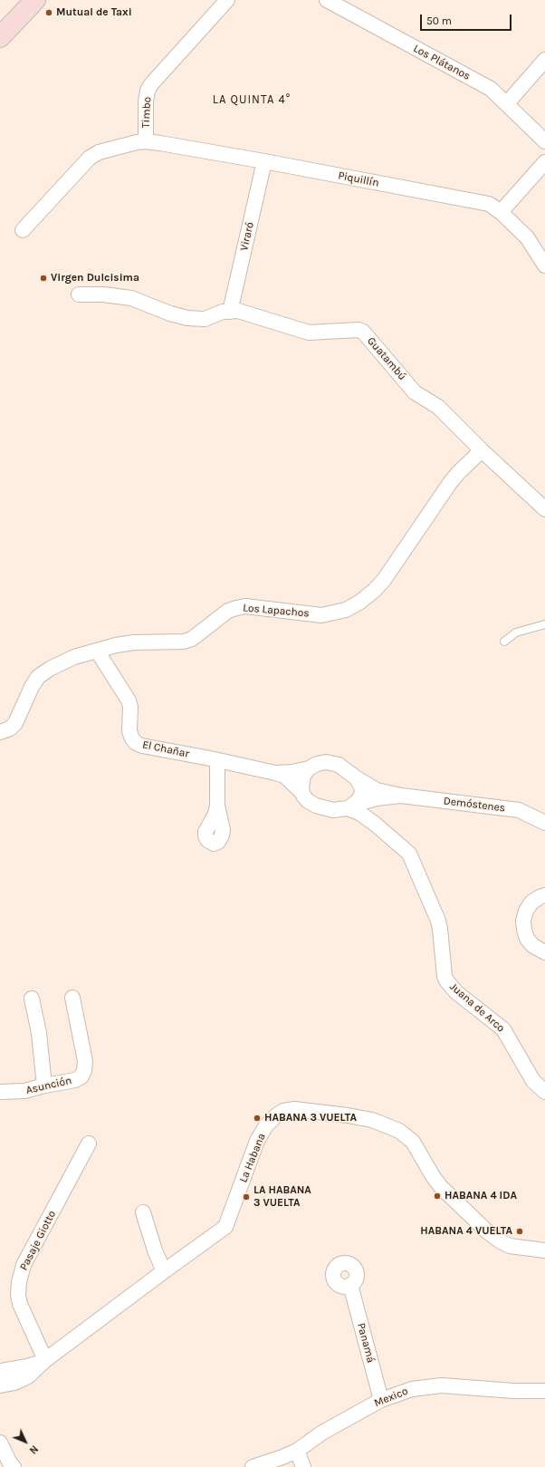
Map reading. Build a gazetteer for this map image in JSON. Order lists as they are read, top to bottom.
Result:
{
  "streets": {
    "street": [
      "Los Plátanos",
      "Timbo",
      "Piquillín",
      "Viraró",
      "Guatambú",
      "Los Lapachos",
      "El Chañar",
      "Demóstenes",
      "Juana de Arco",
      "Asunción",
      "La Habana",
      "Pasaje Giotto",
      "Panamá",
      "Mexico"
    ]
  },
  "crossings": [
    ["Timbo", "Piquillín"],
    ["Piquillín", "Viraró"],
    ["Viraró", "Guatambú"],
    ["Guatambú", "Los Lapachos"],
    ["Los Lapachos", "El Chañar"],
    ["El Chañar", "Demóstenes"],
    ["El Chañar", "Juana de Arco"],
    ["Demóstenes", "Juana de Arco"],
    ["La Habana", "Pasaje Giotto"],
    ["Panamá", "Mexico"]
  ],
  "districts": ["LA QUINTA 4°"],
  "places": [
    "Mutual de Taxi",
    "Virgen Dulcisima",
    "HABANA 3 VUELTA",
    "HABANA 4 IDA",
    "LA HABANA 3 VUELTA",
    "HABANA 4 VUELTA"
  ],
  "scale_bar": "50 m",
  "north": "bottom right"
}
